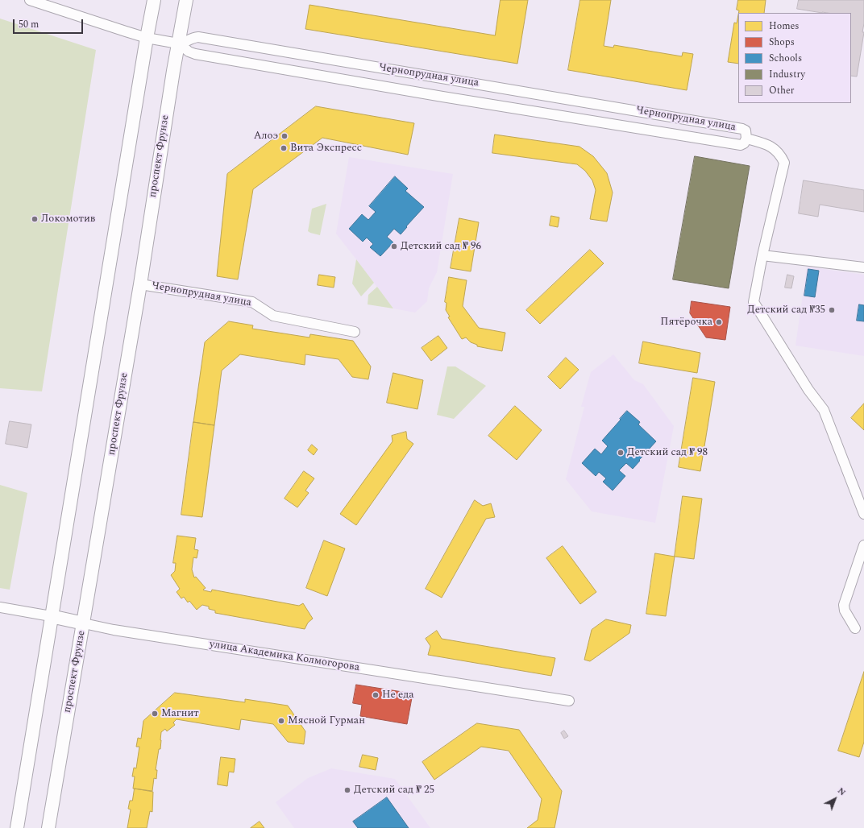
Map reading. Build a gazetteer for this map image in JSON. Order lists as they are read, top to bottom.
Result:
{
  "streets": {
    "main road": ["проспект Фрунзе", "улица Академика Колмогорова"],
    "street": ["Чернопрудная улица"]
  },
  "crossings": [
    ["Чернопрудная улица", "проспект Фрунзе"],
    ["проспект Фрунзе", "улица Академика Колмогорова"]
  ],
  "places": [
    "Алоэ",
    "Вита Экспресс",
    "Локомотив",
    "Детский сад № 96",
    "Детский сад №35",
    "Пятёрочка",
    "Детский сад № 98",
    "Не еда",
    "Магнит",
    "Мясной Гурман",
    "Детский сад № 25"
  ],
  "legend": [
    "Homes",
    "Shops",
    "Schools",
    "Industry",
    "Other"
  ],
  "scale_bar": "50 m",
  "north": "top right"
}
